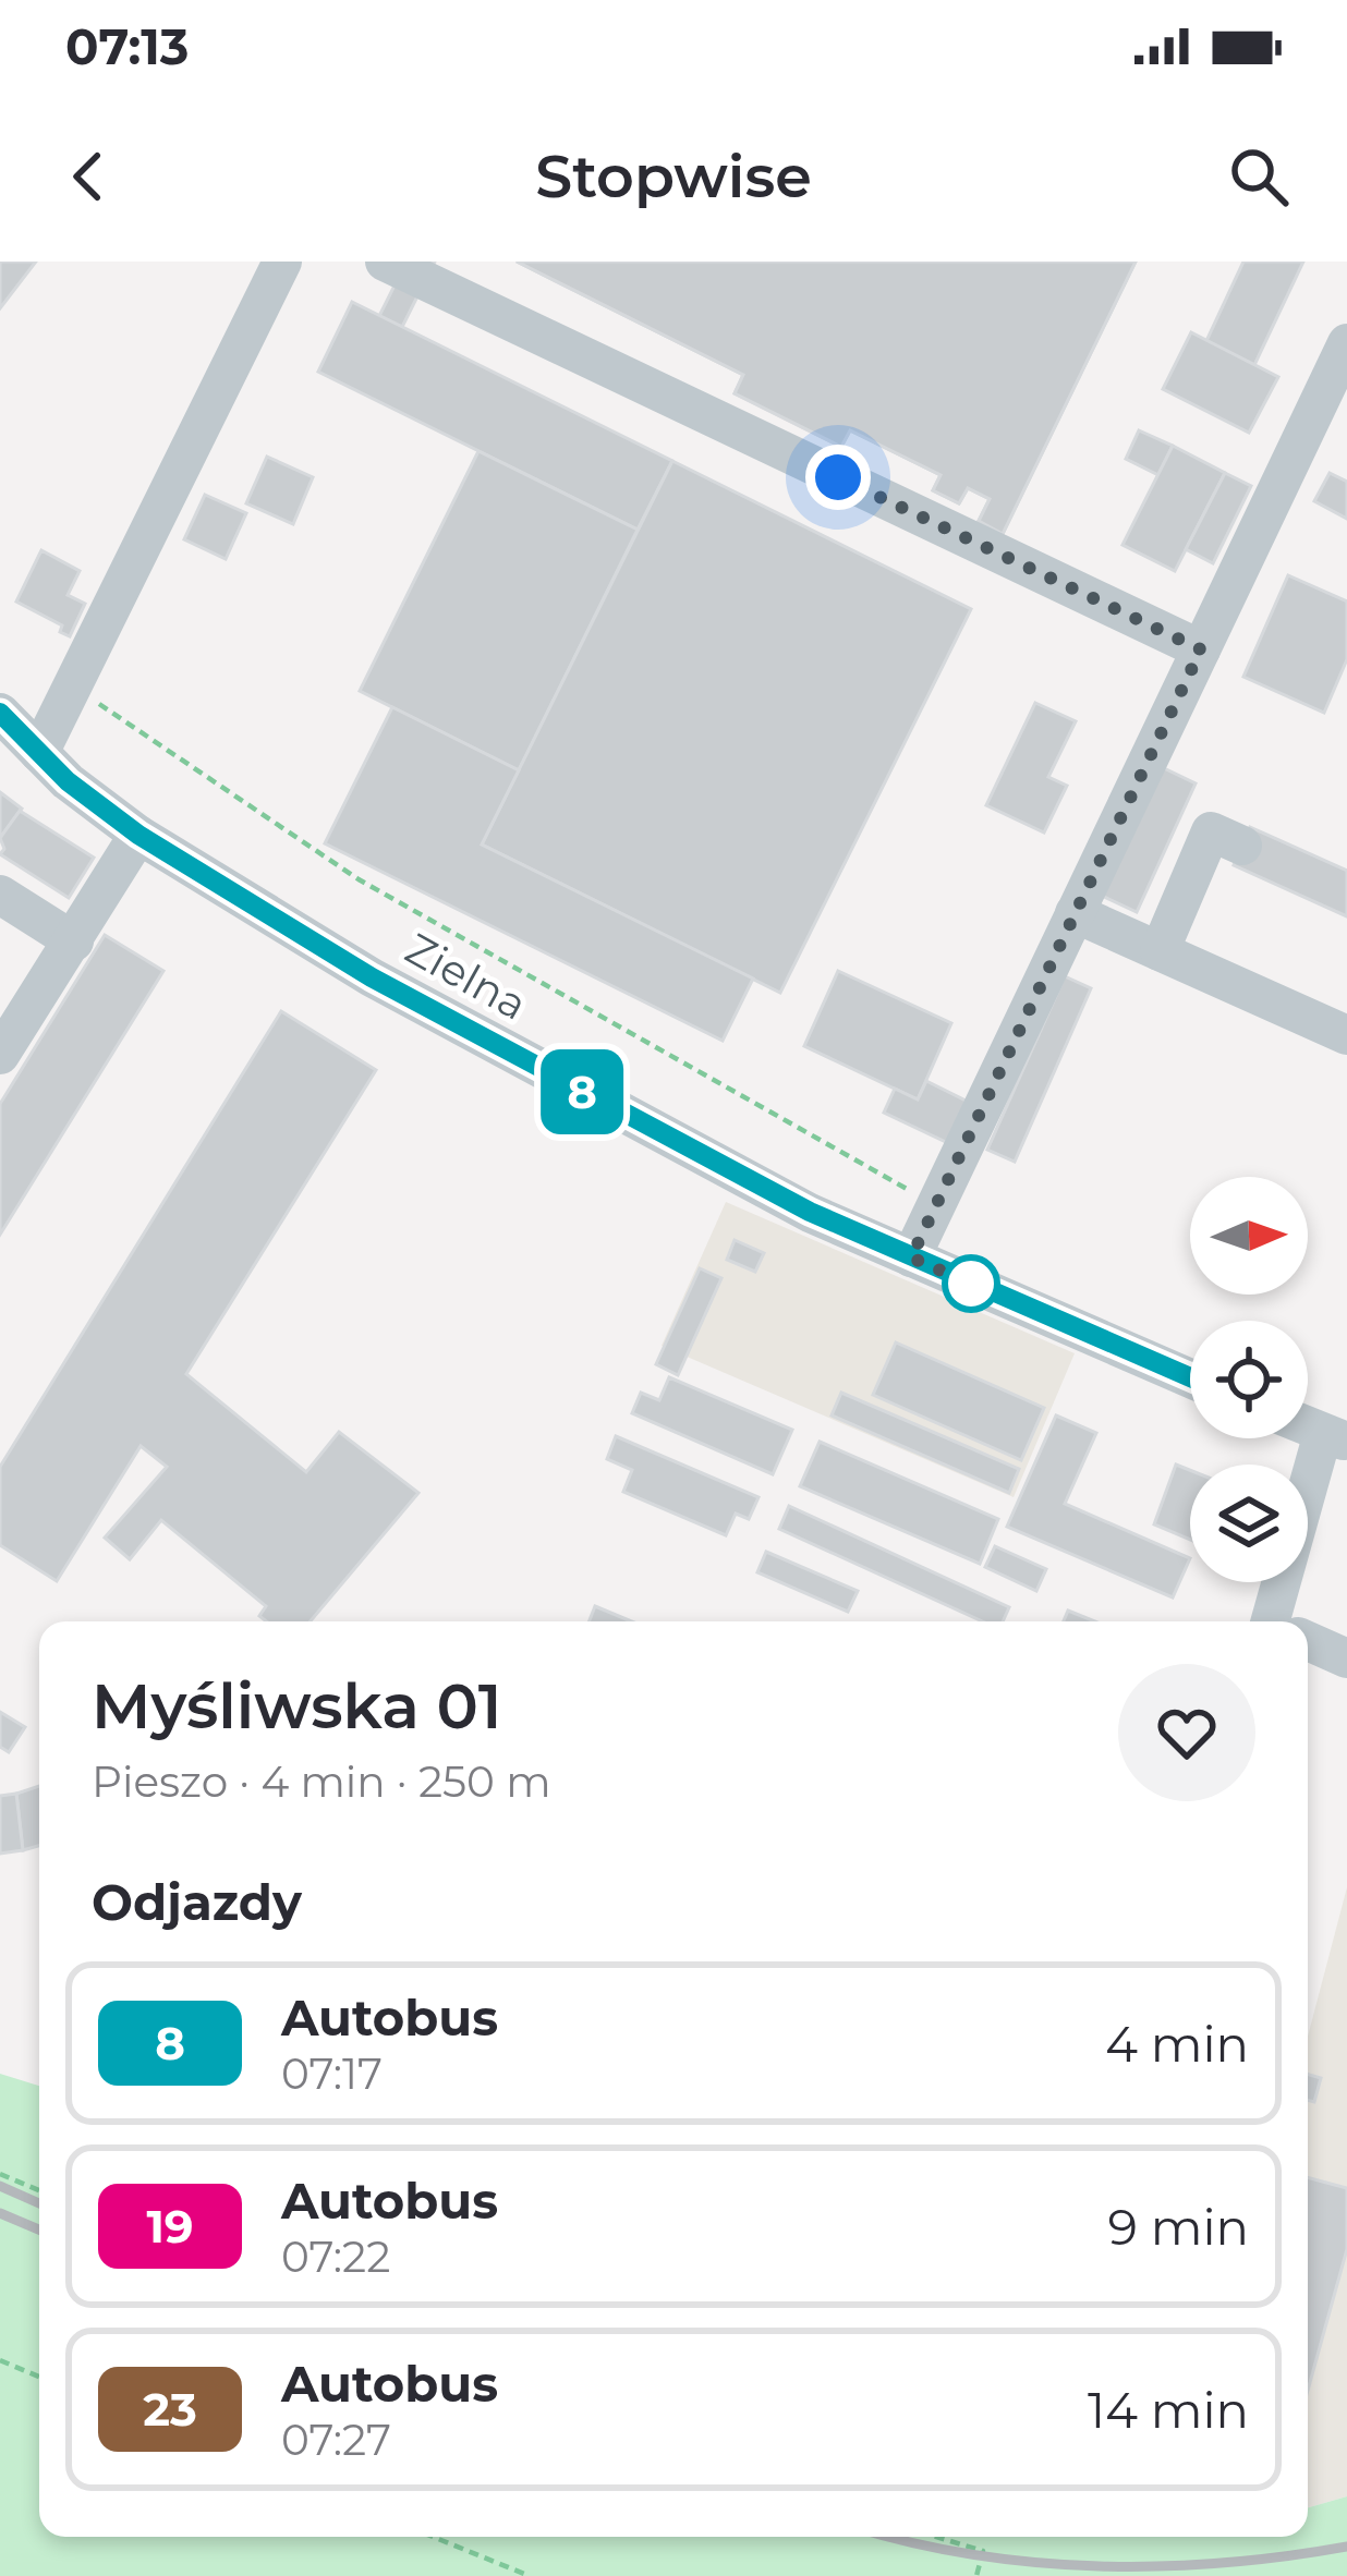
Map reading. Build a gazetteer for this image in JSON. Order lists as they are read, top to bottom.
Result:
{
  "streets": {
    "street": ["Zielna"]
  },
  "lines": ["bus line 8"],
  "north": "right",
  "page": {
    "status": "07:13",
    "header": "Stopwise",
    "on_map": "8",
    "heading": [
      ["Myśliwska 01", "Pieszo · 4 min · 250 m"],
      "Odjazdy"
    ],
    "list": [
      {
        "mark": "8",
        "name": "Autobus",
        "note": "07:17",
        "value": "4 min"
      },
      {
        "mark": "19",
        "name": "Autobus",
        "note": "07:22",
        "value": "9 min"
      },
      {
        "mark": "23",
        "name": "Autobus",
        "note": "07:27",
        "value": "14 min"
      }
    ]
  }
}
